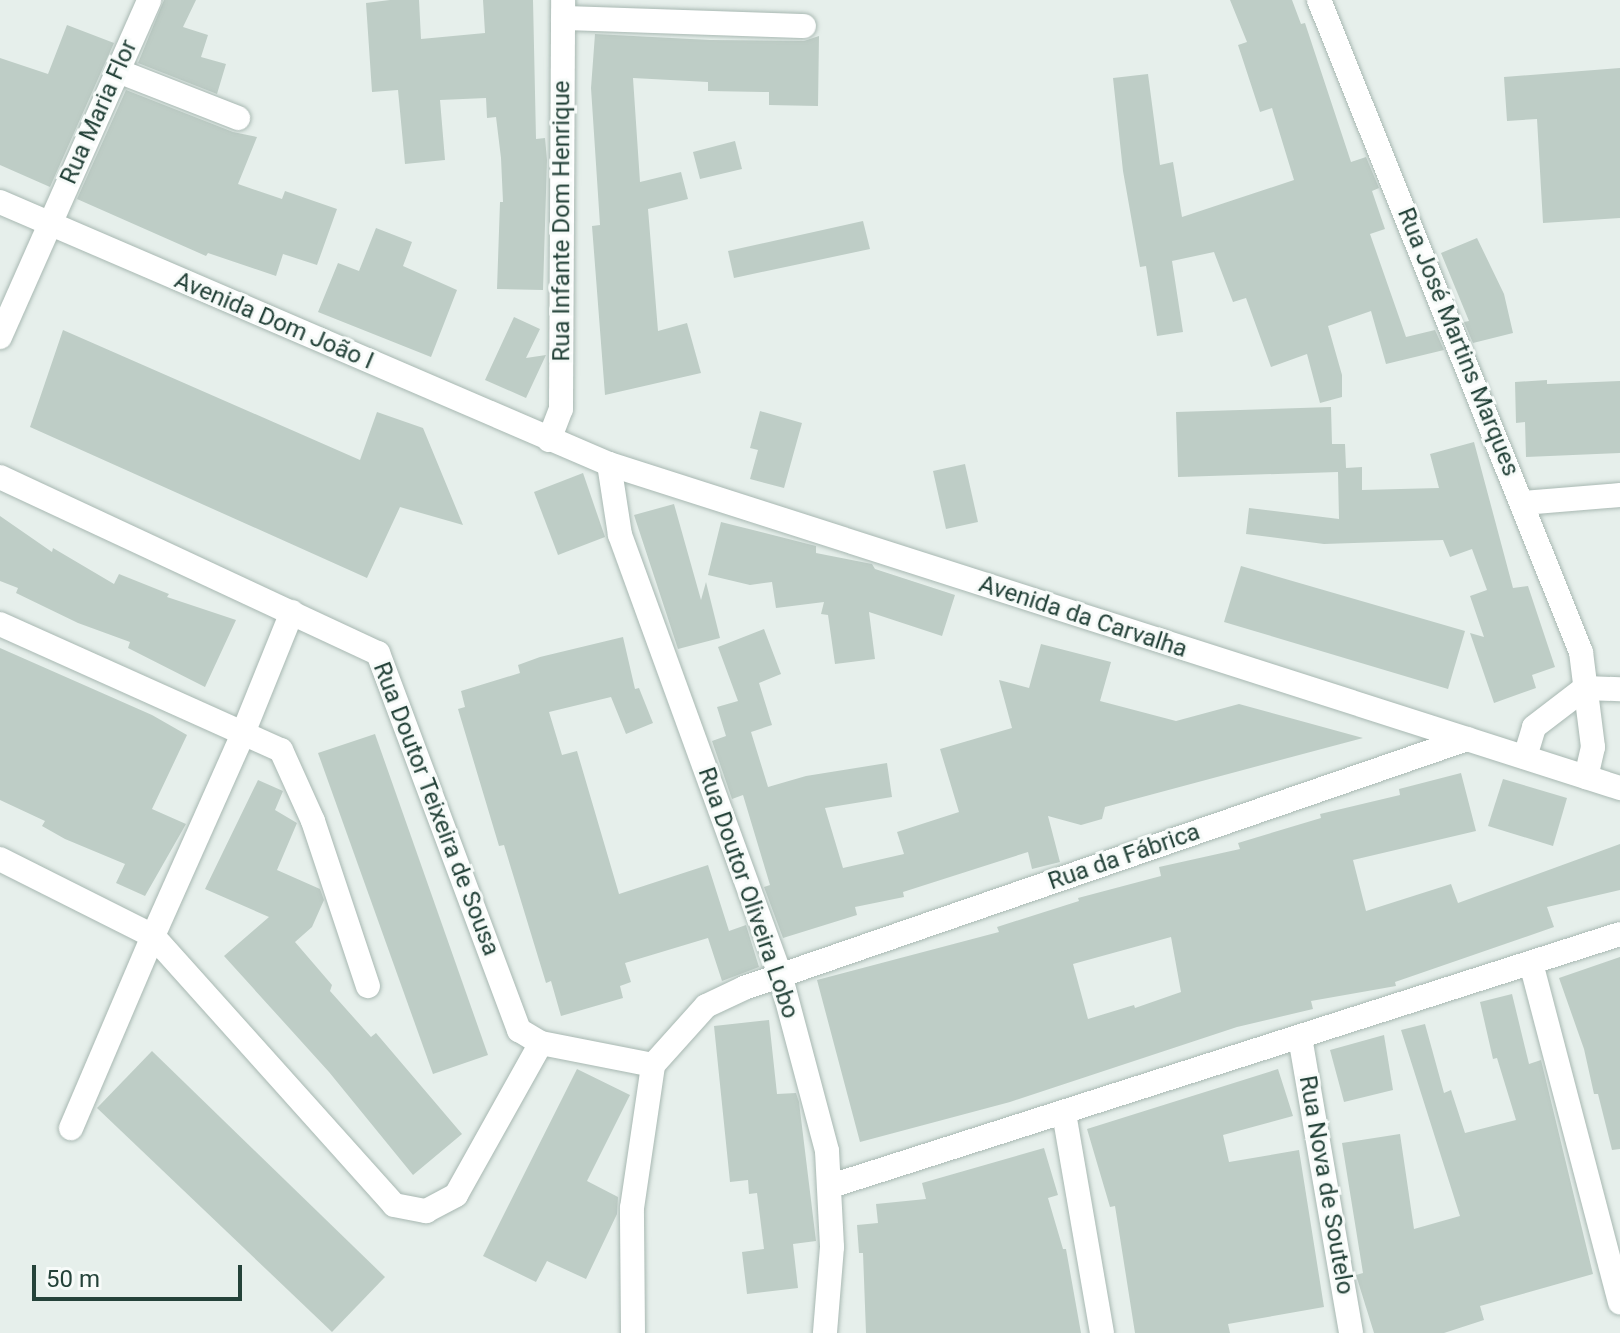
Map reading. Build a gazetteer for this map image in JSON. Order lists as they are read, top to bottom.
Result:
{
  "streets": {
    "street": [
      "Rua Maria Flor",
      "Rua Infante Dom Henrique",
      "Avenida Dom João I",
      "Rua José Martins Marques",
      "Avenida da Carvalha",
      "Rua Doutor Teixeira de Sousa",
      "Rua da Fábrica",
      "Rua Doutor Oliveira Lobo",
      "Rua Nova de Soutelo"
    ]
  },
  "crossings": [
    ["Rua Maria Flor", "Avenida Dom João I"],
    ["Rua Infante Dom Henrique", "Avenida Dom João I"],
    ["Rua Infante Dom Henrique", "Avenida da Carvalha"],
    ["Avenida Dom João I", "Avenida da Carvalha"],
    ["Rua José Martins Marques", "Avenida da Carvalha"],
    ["Avenida da Carvalha", "Rua da Fábrica"],
    ["Avenida da Carvalha", "Rua Doutor Oliveira Lobo"],
    ["Rua da Fábrica", "Rua Doutor Oliveira Lobo"]
  ],
  "scale_bar": "50 m"
}
